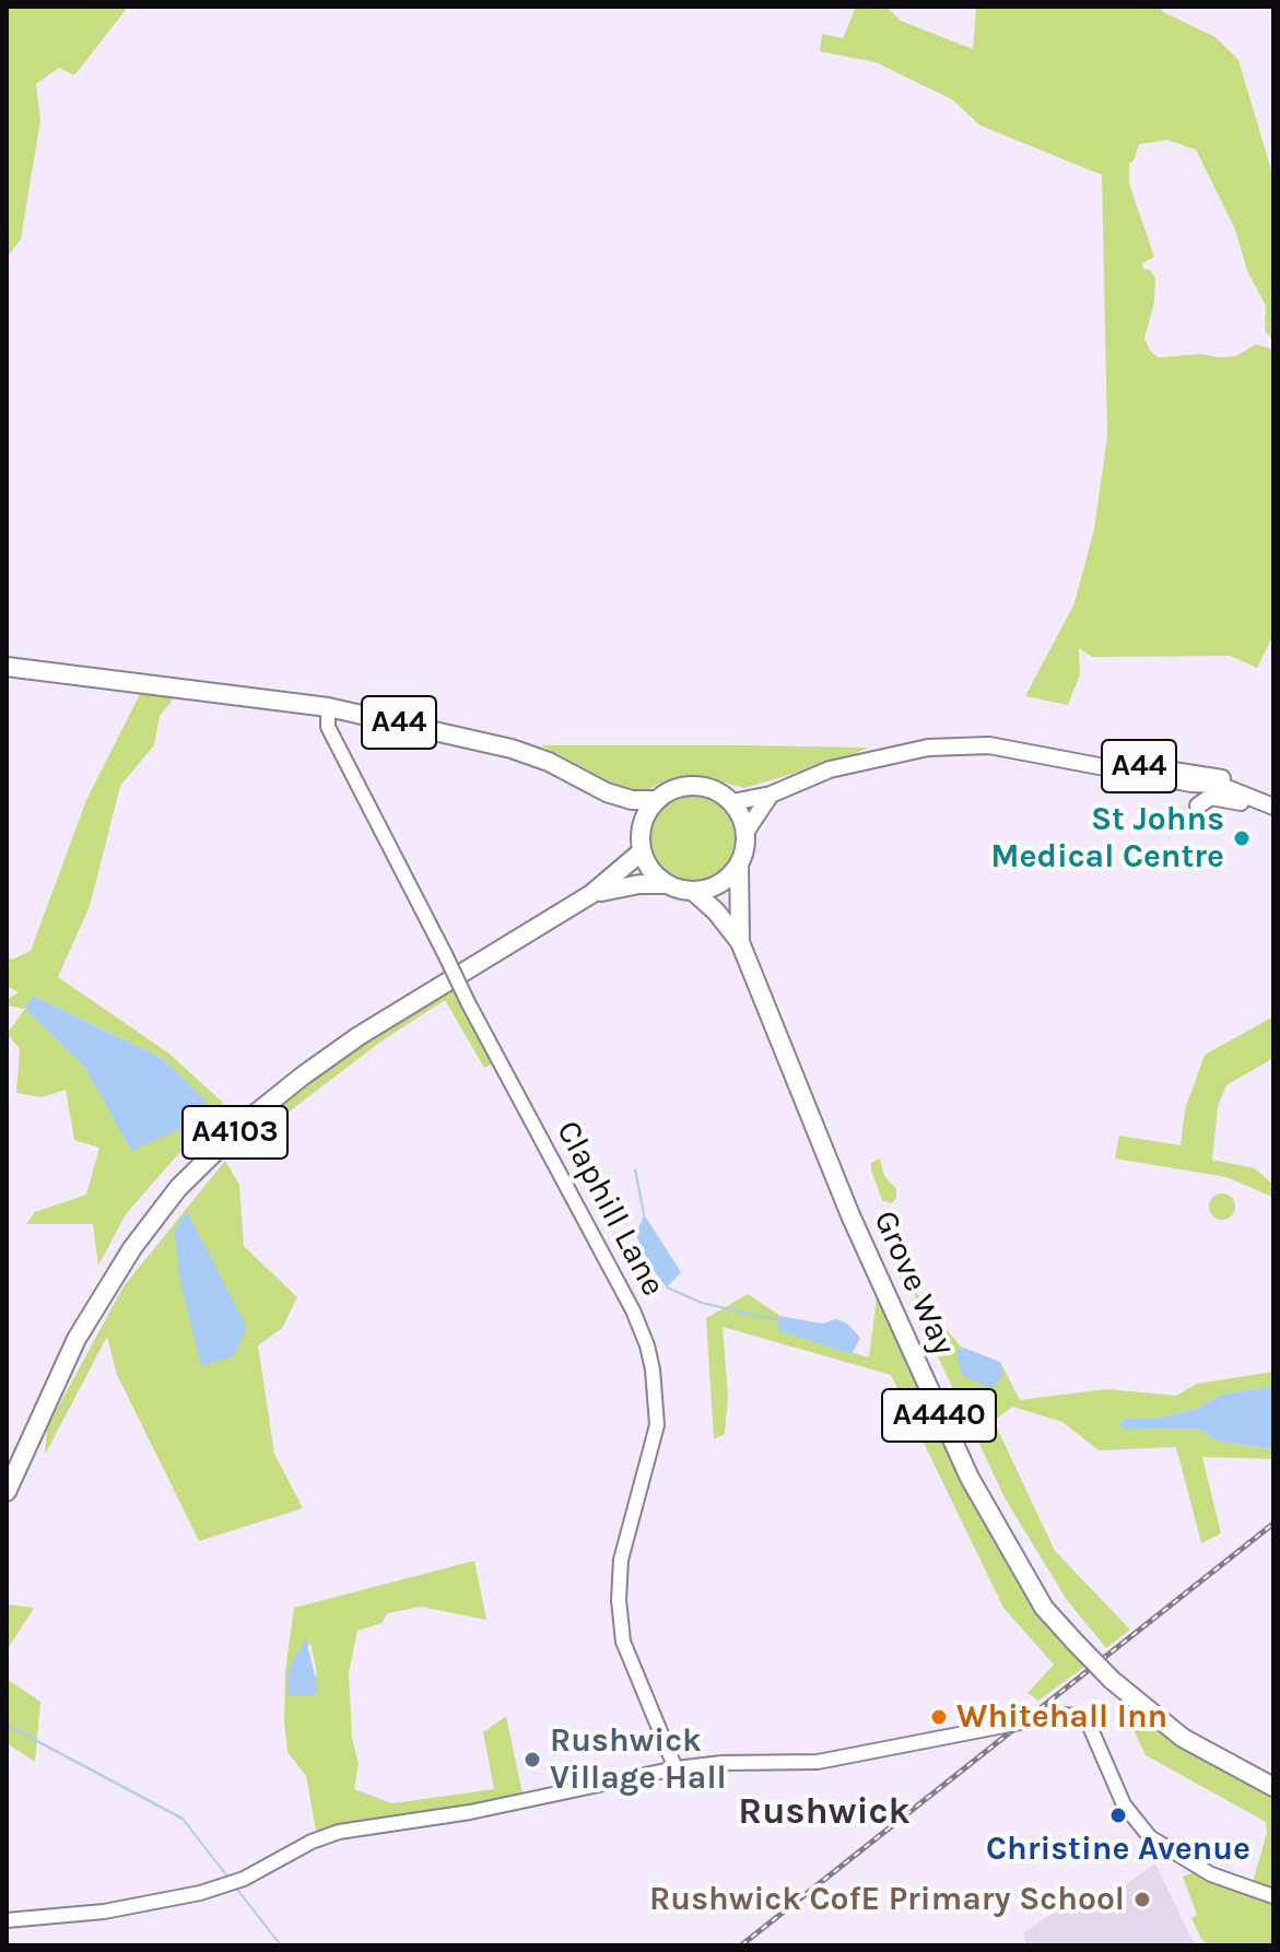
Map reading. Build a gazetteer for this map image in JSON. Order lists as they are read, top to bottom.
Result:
{
  "streets": {
    "highway": [
      "A44",
      "A4103",
      "Grove Way",
      "A4440"
    ],
    "street": ["Claphill Lane"]
  },
  "crossings": [
    ["A44", "A4103"],
    ["A44", "Claphill Lane"],
    ["A44", "Grove Way"],
    ["A4103", "Grove Way"]
  ],
  "districts": ["Rushwick"],
  "places": [
    "St Johns Medical Centre",
    "Whitehall Inn",
    "Rushwick Village Hall",
    "Christine Avenue",
    "Rushwick CofE Primary School"
  ]
}
